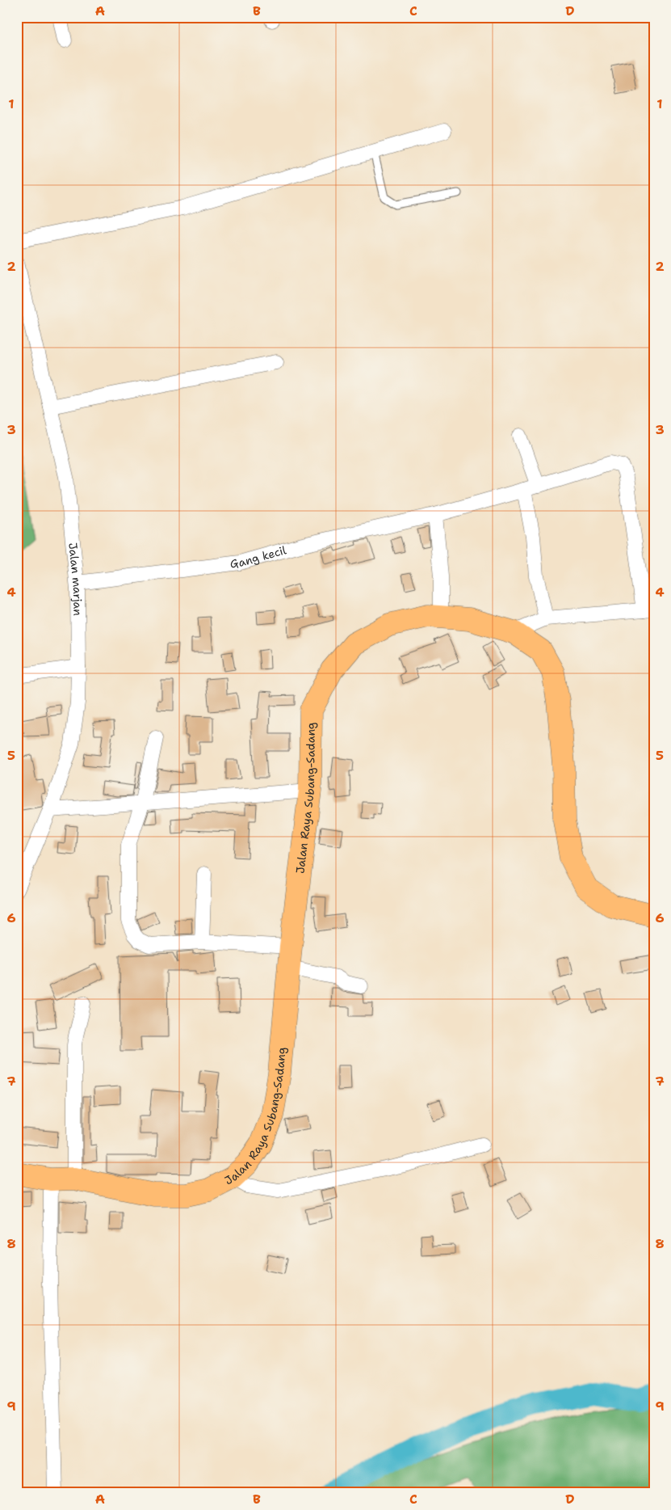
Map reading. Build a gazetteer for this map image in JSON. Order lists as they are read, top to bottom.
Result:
{
  "streets": {
    "main road": ["Jalan Raya Subang-Sadang"],
    "street": ["Gang kecil", "Jalan marjan"]
  },
  "crossings": [
    ["Gang kecil", "Jalan marjan"]
  ],
  "grid": {
    "columns": [
      "A",
      "B",
      "C",
      "D"
    ],
    "rows": [
      "1",
      "2",
      "3",
      "4",
      "5",
      "6",
      "7",
      "8",
      "9"
    ]
  }
}
